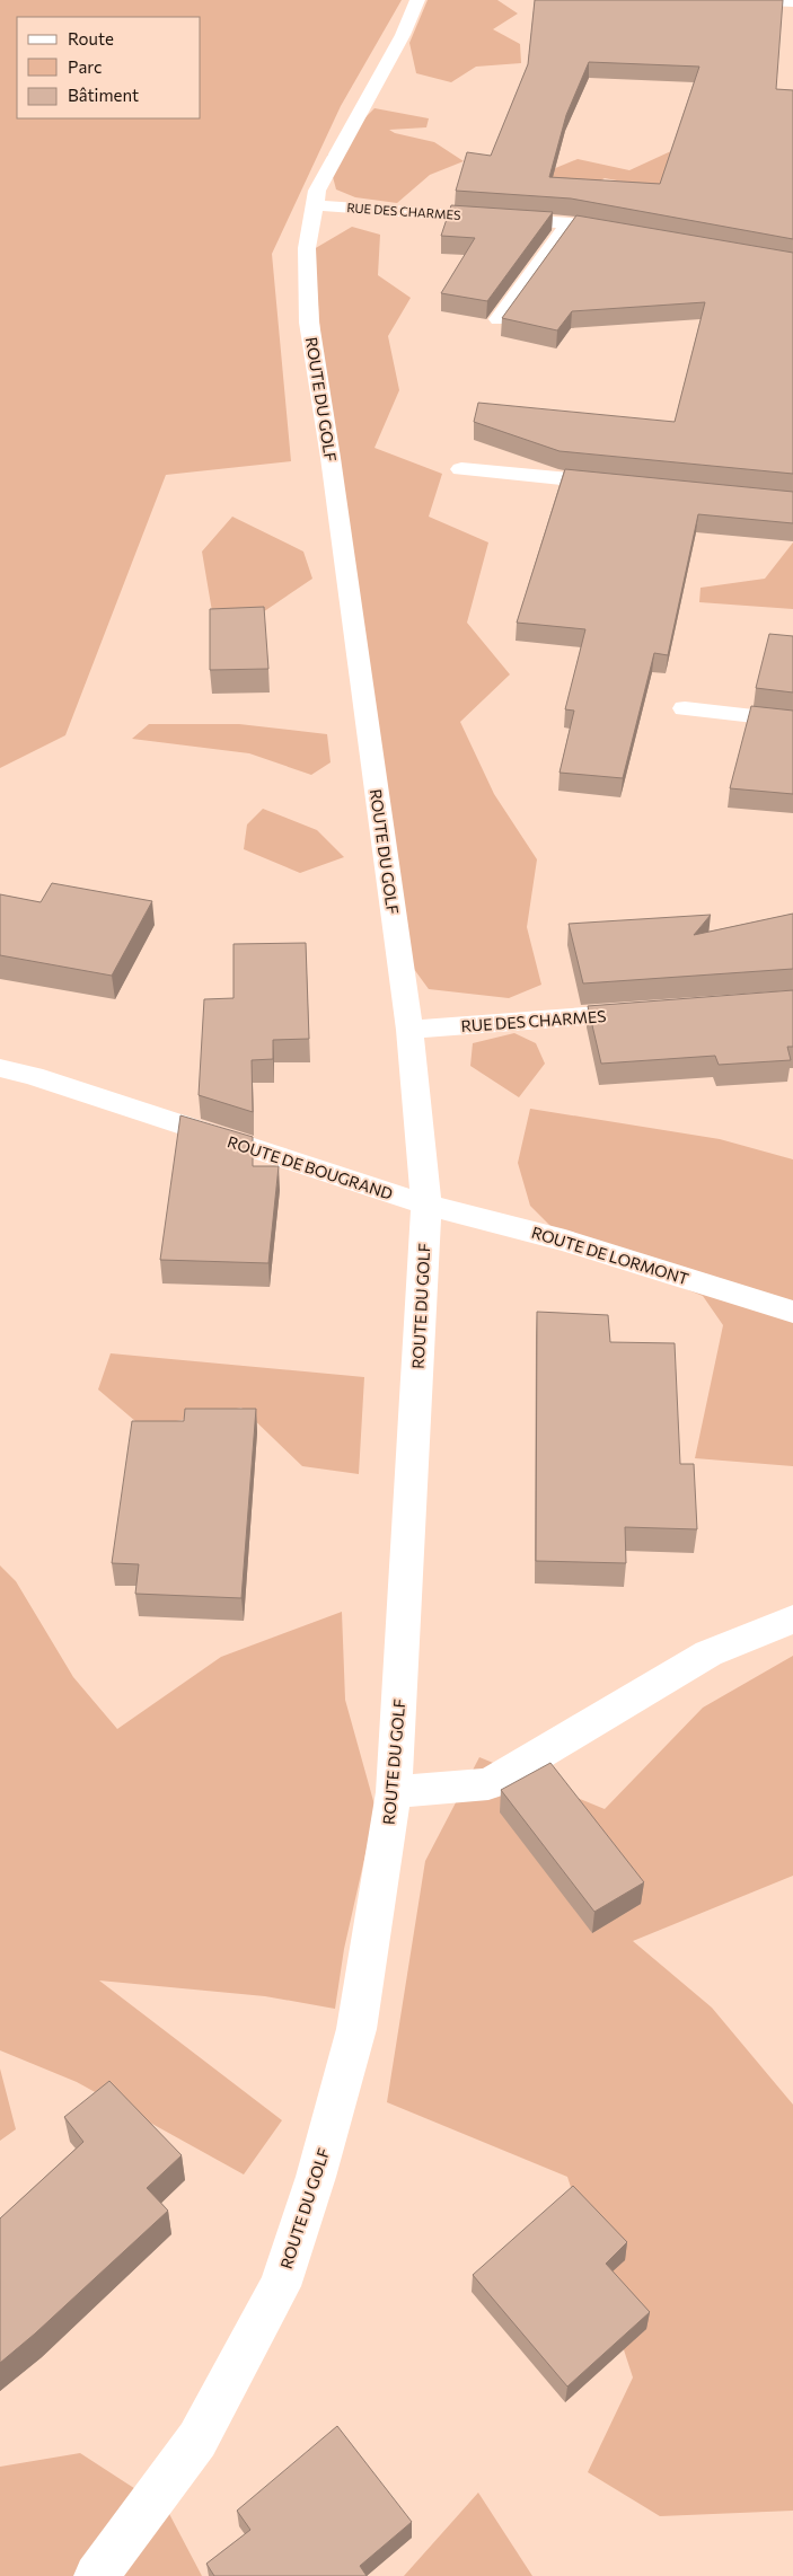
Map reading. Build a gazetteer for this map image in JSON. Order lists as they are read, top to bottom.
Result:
{
  "streets": {
    "street": [
      "RUE DES CHARMES",
      "ROUTE DU GOLF",
      "ROUTE DE BOUGRAND",
      "ROUTE DE LORMONT"
    ]
  },
  "crossings": [
    ["RUE DES CHARMES", "ROUTE DU GOLF"],
    ["ROUTE DU GOLF", "ROUTE DE BOUGRAND"],
    ["ROUTE DU GOLF", "ROUTE DE LORMONT"],
    ["ROUTE DE BOUGRAND", "ROUTE DE LORMONT"]
  ],
  "legend": ["Route", "Parc", "Bâtiment"]
}
